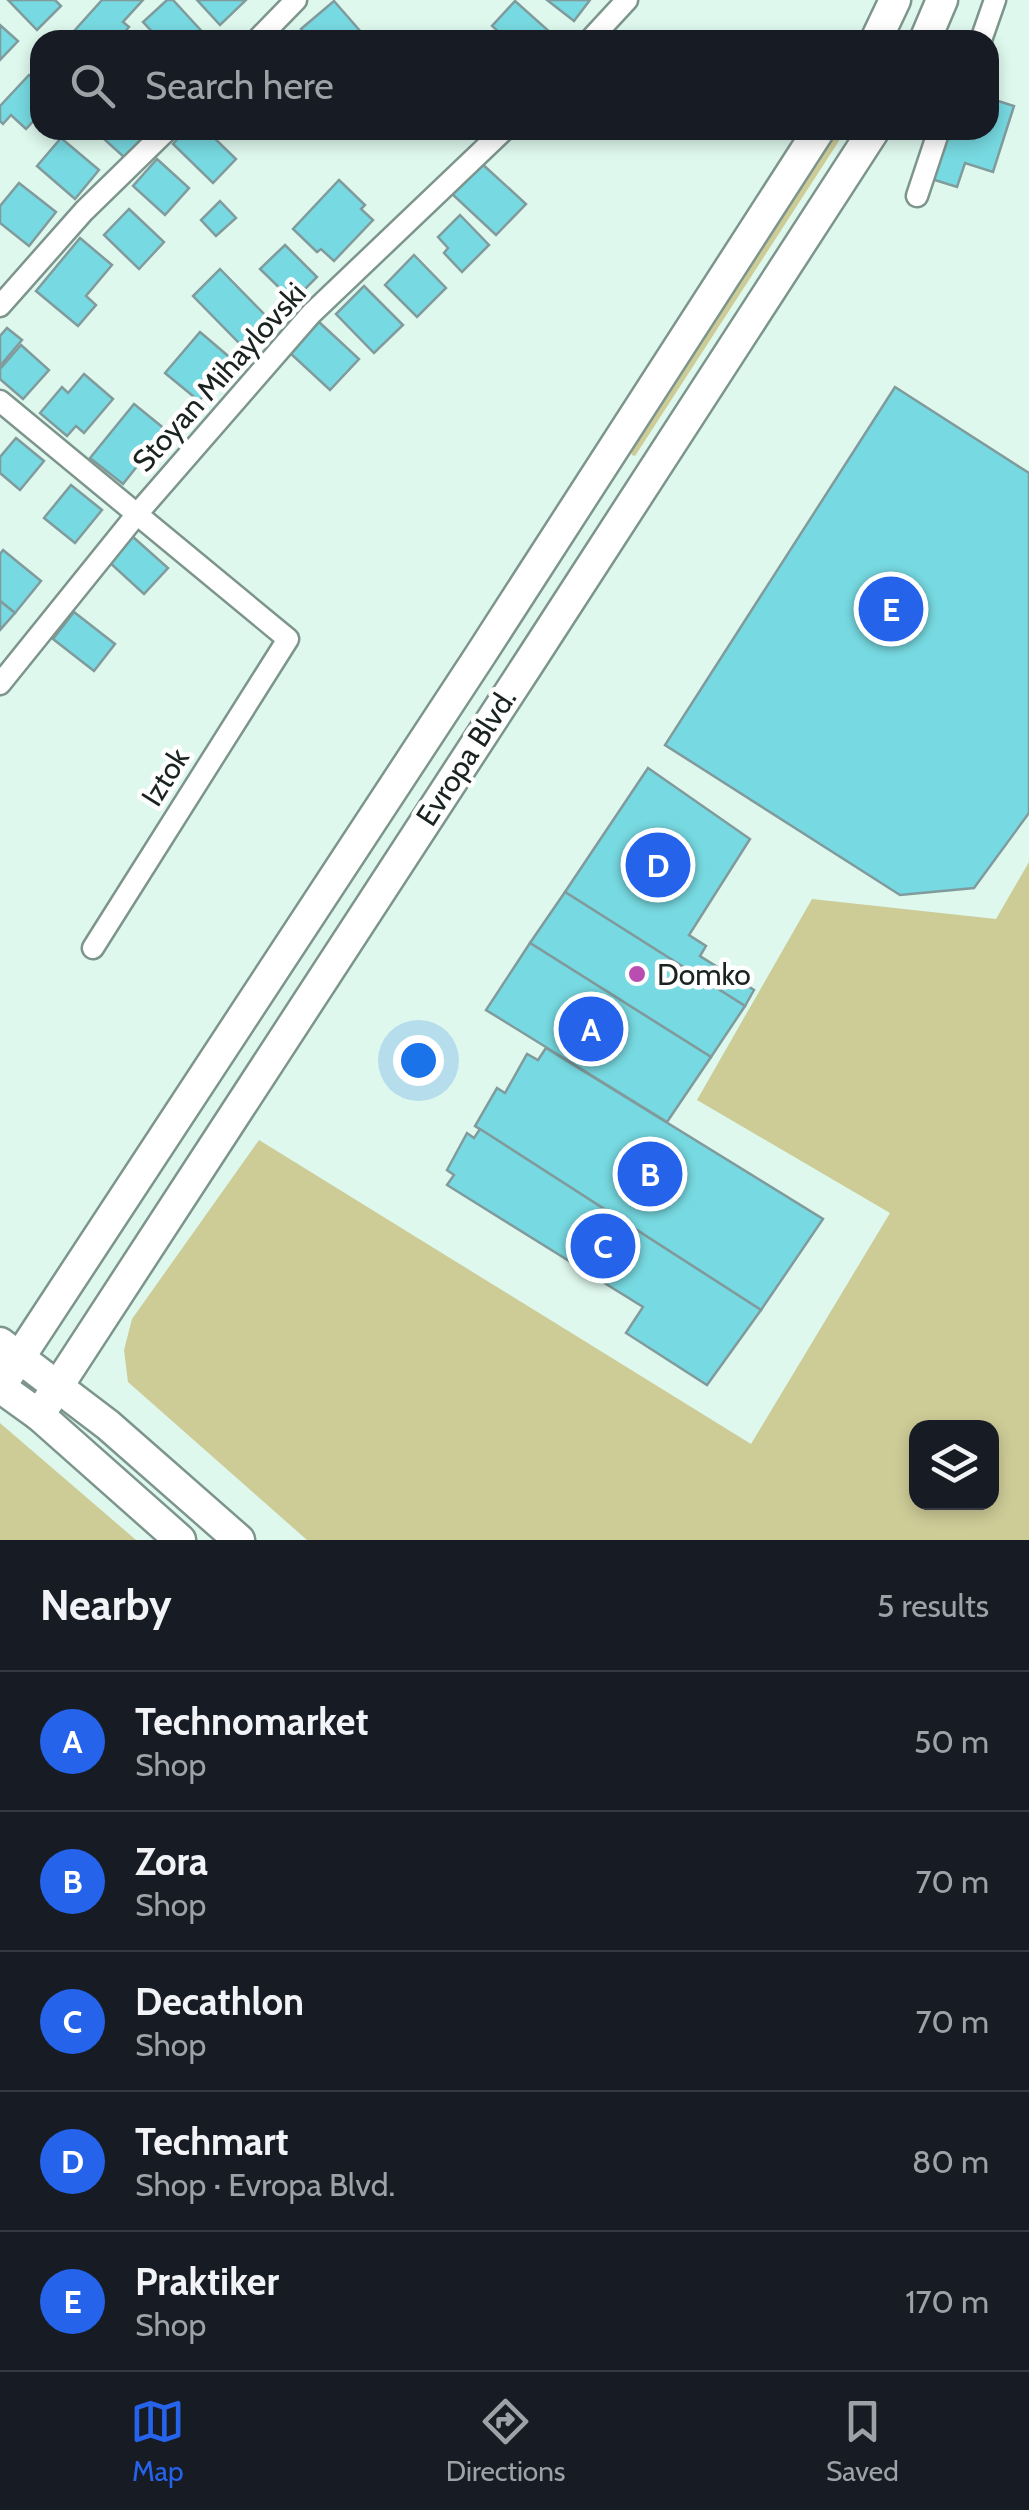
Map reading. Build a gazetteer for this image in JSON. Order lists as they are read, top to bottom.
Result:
{
  "streets": {
    "street": ["Stoyan Mihaylovski", "Evropa Blvd.", "Iztok"]
  },
  "crossings": [
    ["Stoyan Mihaylovski", "Iztok"]
  ],
  "places": ["Domko"],
  "page": {
    "search": "Search here",
    "pins": [
      "E",
      "D",
      "A",
      "B",
      "C"
    ],
    "heading": ["Nearby", "5 results"],
    "list": [
      {
        "mark": "A",
        "name": "Technomarket",
        "note": "Shop",
        "value": "50 m"
      },
      {
        "mark": "B",
        "name": "Zora",
        "note": "Shop",
        "value": "70 m"
      },
      {
        "mark": "C",
        "name": "Decathlon",
        "note": "Shop",
        "value": "70 m"
      },
      {
        "mark": "D",
        "name": "Techmart",
        "note": "Shop · Evropa Blvd.",
        "value": "80 m"
      },
      {
        "mark": "E",
        "name": "Praktiker",
        "note": "Shop",
        "value": "170 m"
      }
    ],
    "nav": ["Map", "Directions", "Saved"]
  }
}
